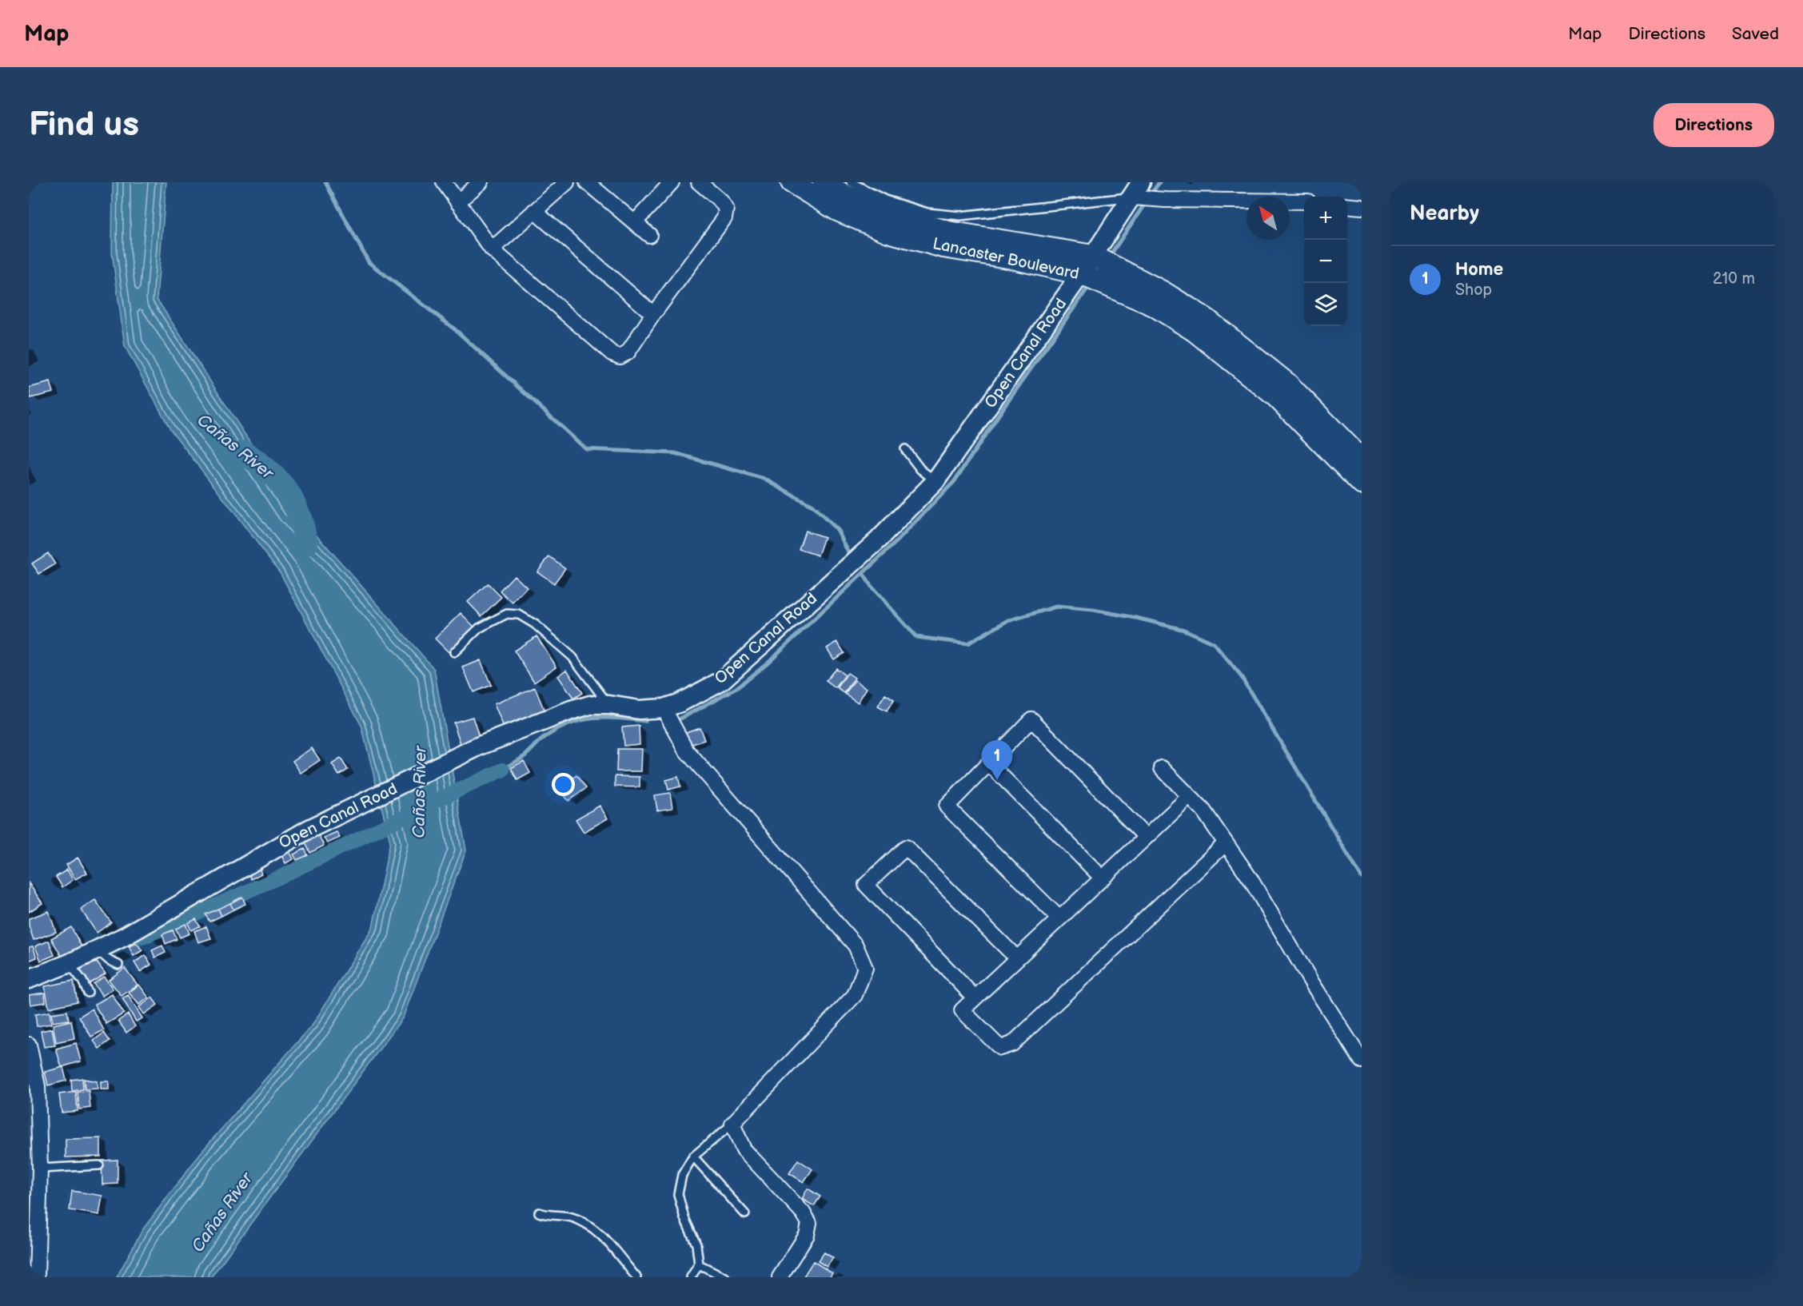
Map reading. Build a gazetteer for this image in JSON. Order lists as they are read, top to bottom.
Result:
{
  "streets": {
    "main road": ["Lancaster Boulevard"],
    "street": ["Open Canal Road"]
  },
  "crossings": [
    ["Lancaster Boulevard", "Open Canal Road"]
  ],
  "water": ["Cañas River"],
  "north": "top left",
  "page": {
    "header": "Map",
    "nav": ["Map", "Directions", "Saved"],
    "buttons": "Directions",
    "title": "Find us",
    "heading": "Nearby",
    "map_buttons": ["+", "−"],
    "list": [
      {
        "mark": "1",
        "name": "Home",
        "note": "Shop",
        "value": "210 m"
      }
    ],
    "pins": "1"
  }
}
